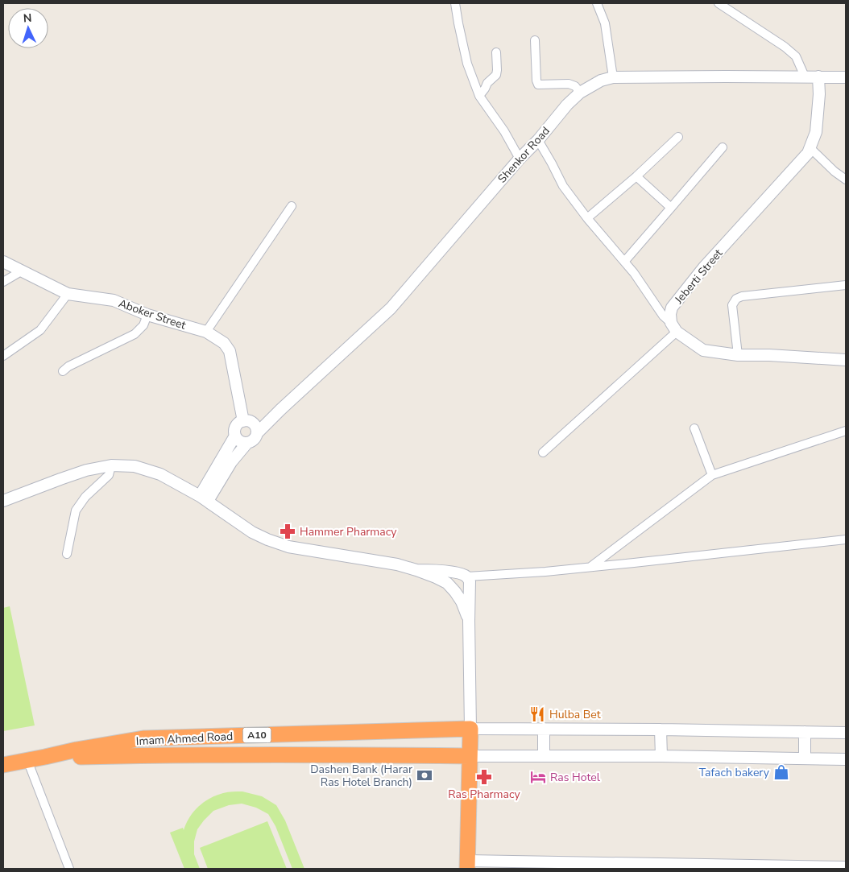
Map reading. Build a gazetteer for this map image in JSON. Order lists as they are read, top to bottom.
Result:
{
  "streets": {
    "highway": ["A10", "Imam Ahmed Road"],
    "main road": ["Shenkor Road", "Jeberti Street", "Aboker Street"]
  },
  "crossings": [
    ["Shenkor Road", "Jeberti Street"],
    ["Shenkor Road", "Aboker Street"]
  ],
  "places": {
    "pharmacy": ["Hammer Pharmacy", "Ras Pharmacy"],
    "restaurant": ["Hulba Bet"],
    "shop": ["Tafach bakery"],
    "bank": ["Dashen Bank (Harar Ras Hotel Branch)"],
    "hotel": ["Ras Hotel"]
  },
  "north": "top"
}
